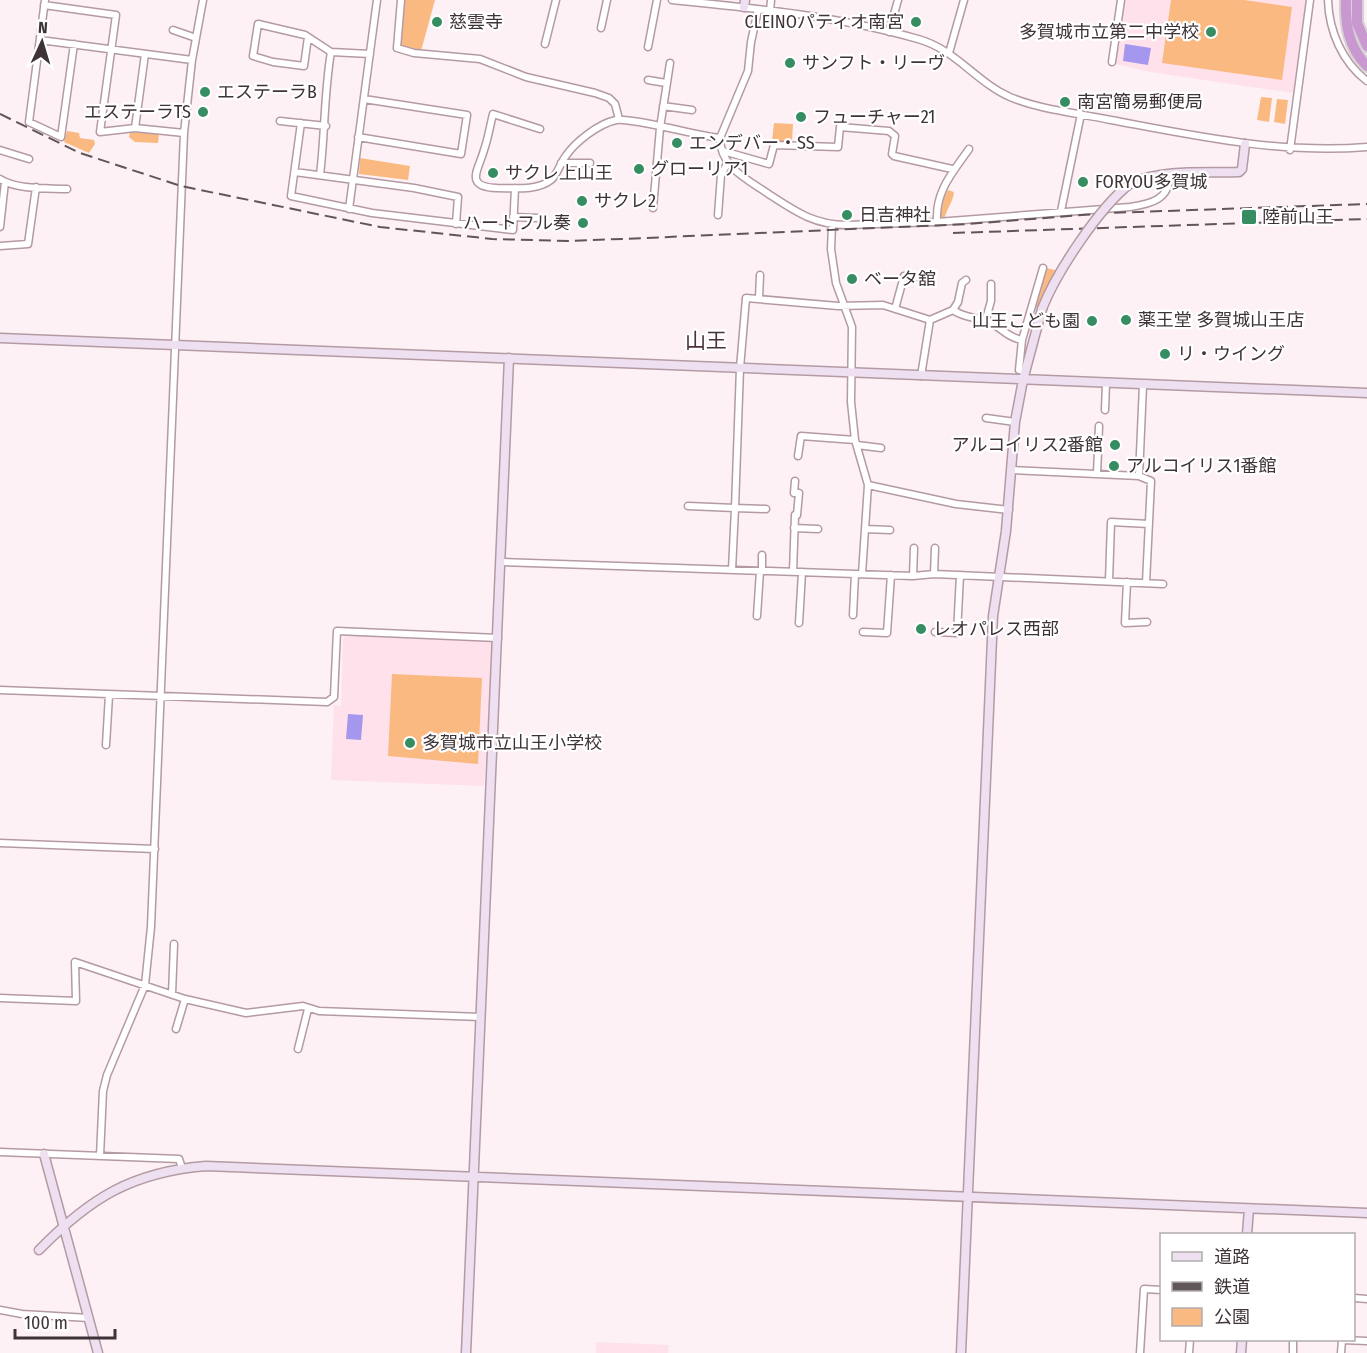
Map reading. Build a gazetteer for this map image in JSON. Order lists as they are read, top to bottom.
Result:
{
  "districts": ["山王"],
  "places": {
    "other": [
      "慈雲寺",
      "CLEINOパティオ南宮",
      "多賀城市立第二中学校",
      "サンフト・リーヴ",
      "エステーラB",
      "南宮簡易郵便局",
      "エステーラTS",
      "フューチャー21",
      "エンデバー・SS",
      "グローリア1",
      "サクレ上山王",
      "FORYOU多賀城",
      "サクレ2",
      "日吉神社",
      "ハートフル奏",
      "ベータ舘",
      "薬王堂 多賀城山王店",
      "山王こども園",
      "リ・ウイング",
      "アルコイリス2番館",
      "アルコイリス1番館",
      "レオパレス西部",
      "多賀城市立山王小学校"
    ],
    "transit": ["陸前山王"]
  },
  "legend": ["道路", "鉄道", "公園"],
  "scale_bar": "100 m",
  "north": "top"
}
